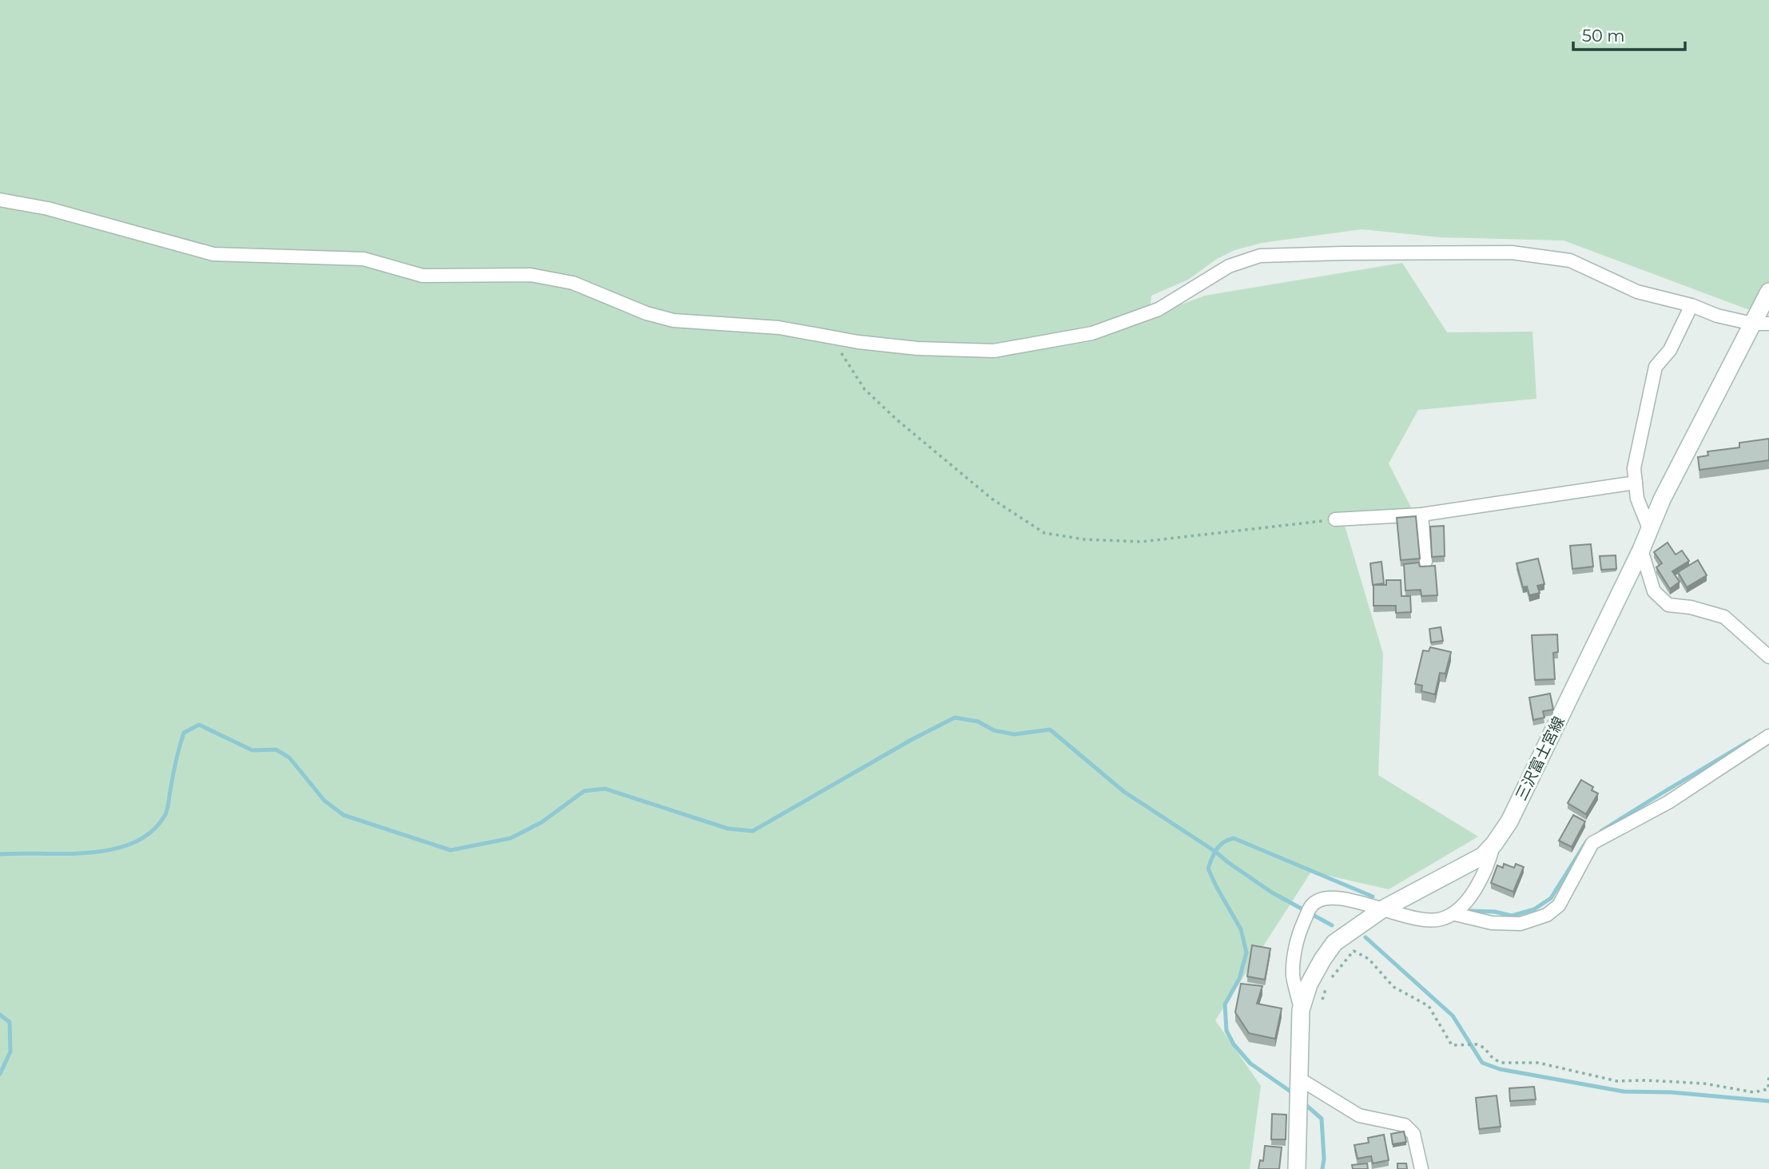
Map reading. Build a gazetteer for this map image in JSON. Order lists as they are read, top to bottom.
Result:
{
  "streets": {
    "main road": ["三沢富士宮線"]
  },
  "scale_bar": "50 m"
}
